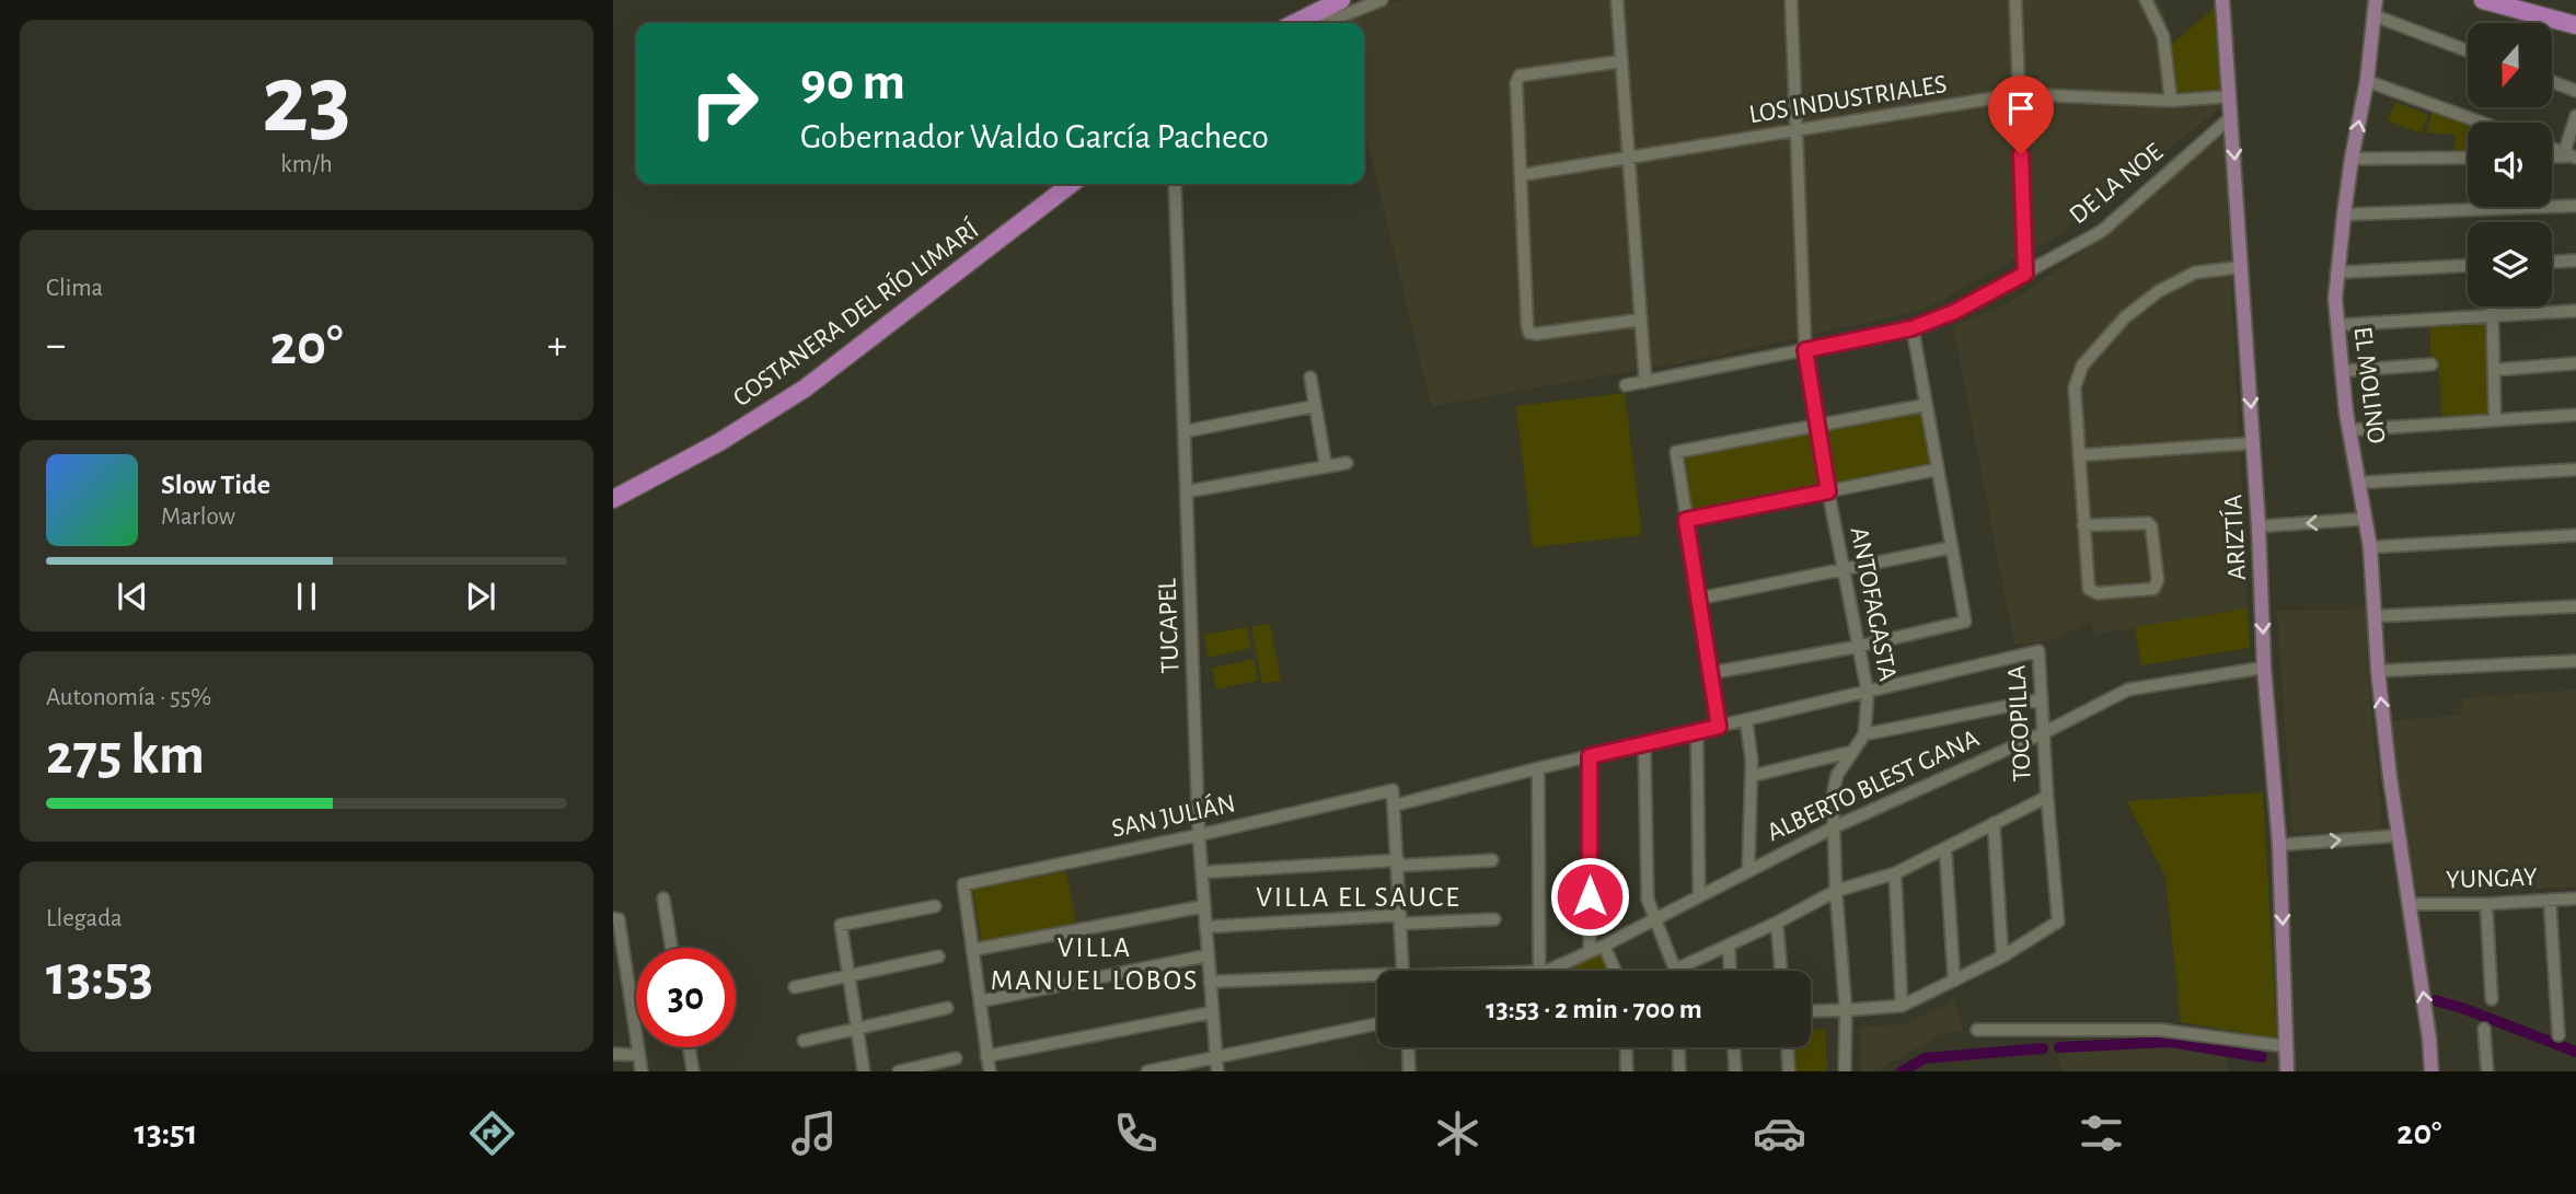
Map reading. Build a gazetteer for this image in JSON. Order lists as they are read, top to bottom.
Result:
{
  "streets": {
    "highway": ["COSTANERA DEL RÍO LIMARÍ"],
    "main road": ["EL MOLINO", "ARIZTÍA"],
    "street": [
      "LOS INDUSTRIALES",
      "DE LA NOE",
      "ANTOFAGASTA",
      "TUCAPEL",
      "TOCOPILLA",
      "ALBERTO BLEST GANA",
      "SAN JULIÁN",
      "YUNGAY"
    ]
  },
  "crossings": [
    ["LOS INDUSTRIALES", "ARIZTÍA"],
    ["LOS INDUSTRIALES", "ANTOFAGASTA"],
    ["DE LA NOE", "ARIZTÍA"],
    ["DE LA NOE", "ANTOFAGASTA"],
    ["EL MOLINO", "YUNGAY"],
    ["ARIZTÍA", "ALBERTO BLEST GANA"],
    ["ANTOFAGASTA", "TOCOPILLA"],
    ["TUCAPEL", "SAN JULIÁN"],
    ["TOCOPILLA", "ALBERTO BLEST GANA"]
  ],
  "one_way": ["ARIZTÍA"],
  "districts": ["VILLA EL SAUCE", "VILLA MANUEL LOBOS"],
  "north": "bottom",
  "page": {
    "tile": [
      ["23", "km/h"],
      "Clima",
      ["Autonomía · 55%", "275 km"],
      ["Llegada", "13:53"]
    ],
    "turn": ["90 m", "Gobernador Waldo García Pacheco"],
    "heat": ["−", "20°", "+"],
    "song": ["Slow Tide", "Marlow"],
    "limit": "30",
    "trip": "13:53 · 2 min · 700 m",
    "tabs": ["13:51", "20°"]
  }
}
